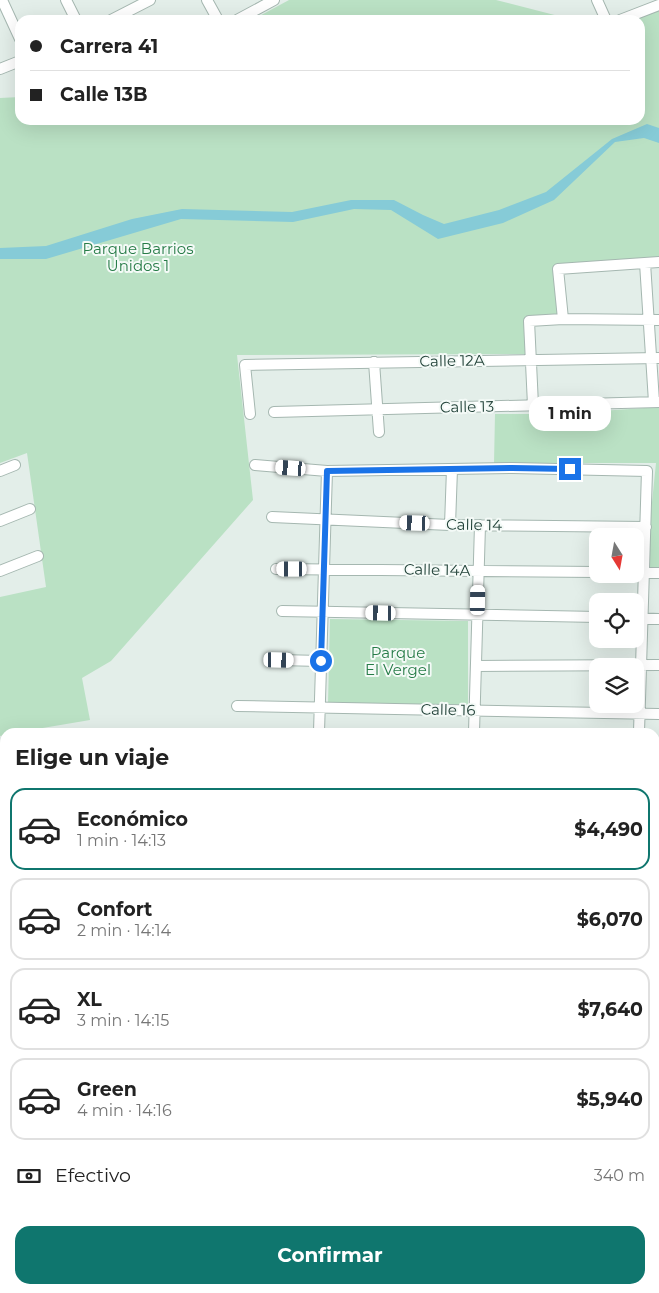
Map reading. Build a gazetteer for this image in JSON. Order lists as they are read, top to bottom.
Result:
{
  "streets": {
    "street": [
      "Calle 12A",
      "Calle 13",
      "Calle 14",
      "Calle 14A",
      "Calle 16"
    ]
  },
  "parks": ["Parque Barrios Unidos 1", "Parque El Vergel"],
  "north": "bottom",
  "page": {
    "banner": ["Carrera 41", "Calle 13B"],
    "bubble": "1 min",
    "heading": "Elige un viaje",
    "list": [
      {
        "name": "Económico",
        "note": "1 min · 14:13",
        "value": "$4,490"
      },
      {
        "name": "Confort",
        "note": "2 min · 14:14",
        "value": "$6,070"
      },
      {
        "name": "XL",
        "note": "3 min · 14:15",
        "value": "$7,640"
      },
      {
        "name": "Green",
        "note": "4 min · 14:16",
        "value": "$5,940"
      }
    ],
    "pay": ["Efectivo", "340 m"],
    "buttons": "Confirmar"
  }
}
